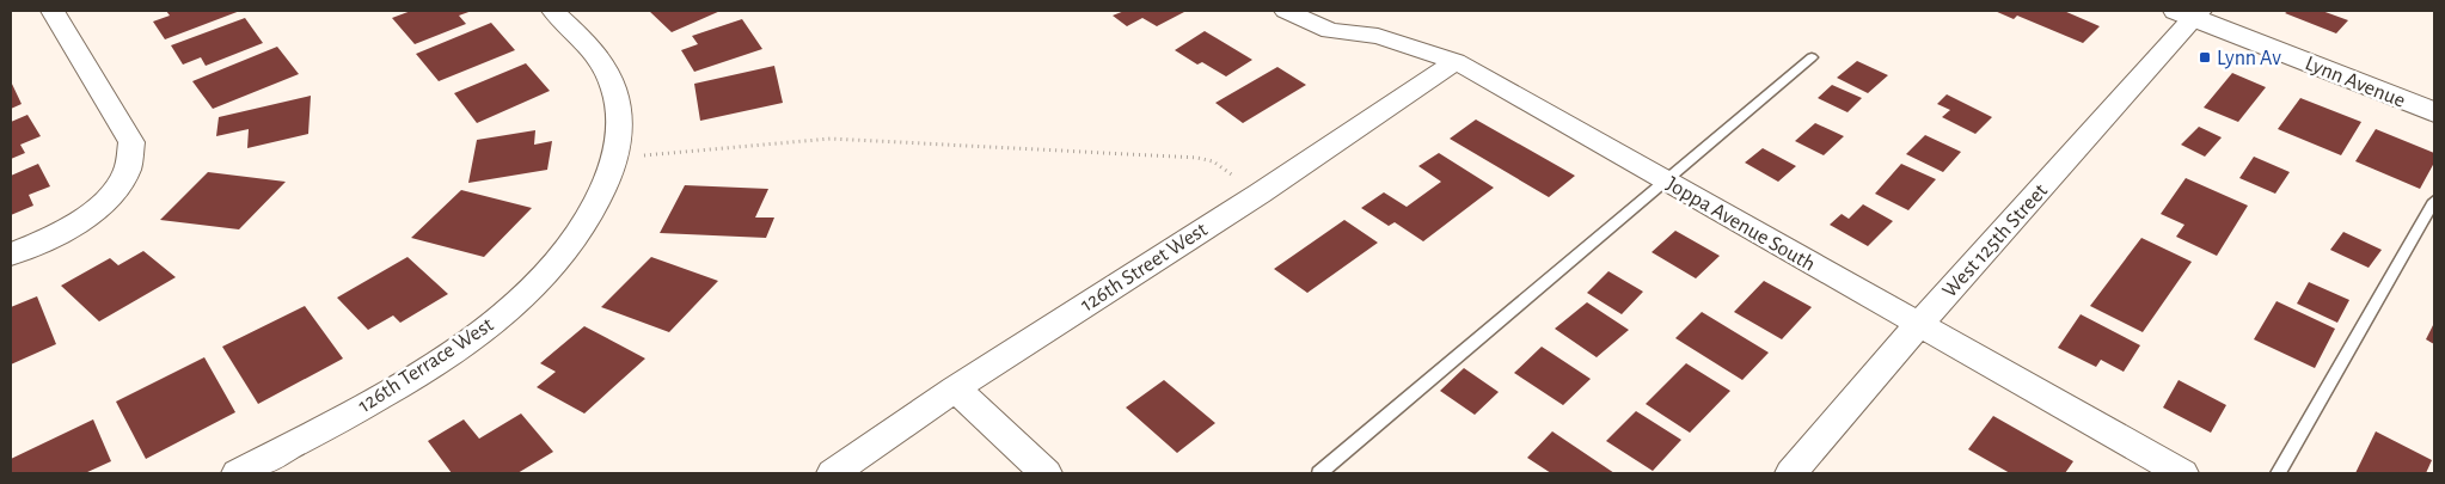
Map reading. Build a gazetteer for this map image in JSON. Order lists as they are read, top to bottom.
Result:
{
  "streets": {
    "main road": ["Lynn Avenue"],
    "street": [
      "Joppa Avenue South",
      "West 125th Street",
      "126th Street West",
      "126th Terrace West"
    ]
  },
  "crossings": [
    ["Lynn Avenue", "West 125th Street"],
    ["Joppa Avenue South", "West 125th Street"],
    ["Joppa Avenue South", "126th Street West"]
  ],
  "places": {
    "transit": ["Lynn Av"]
  }
}
